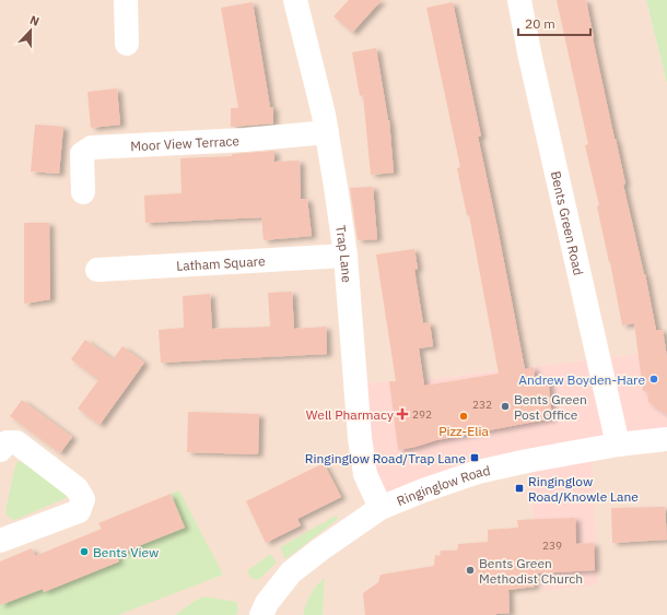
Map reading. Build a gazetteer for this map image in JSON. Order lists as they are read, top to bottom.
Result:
{
  "streets": {
    "street": [
      "Moor View Terrace",
      "Bents Green Road",
      "Trap Lane",
      "Latham Square",
      "Ringinglow Road"
    ]
  },
  "crossings": [
    ["Moor View Terrace", "Trap Lane"],
    ["Bents Green Road", "Ringinglow Road"],
    ["Trap Lane", "Latham Square"],
    ["Trap Lane", "Ringinglow Road"]
  ],
  "places": {
    "other": [
      "Andrew Boyden-Hare",
      "Bents Green Post Office",
      "Pizz-Elia",
      "Bents View",
      "Bents Green Methodist Church"
    ],
    "health": ["Well Pharmacy"],
    "transit": ["Ringinglow Road/Trap Lane", "Ringinglow Road/Knowle Lane"]
  },
  "house_numbers": ["232", "292", "239"],
  "scale_bar": "20 m",
  "north": "top"
}
